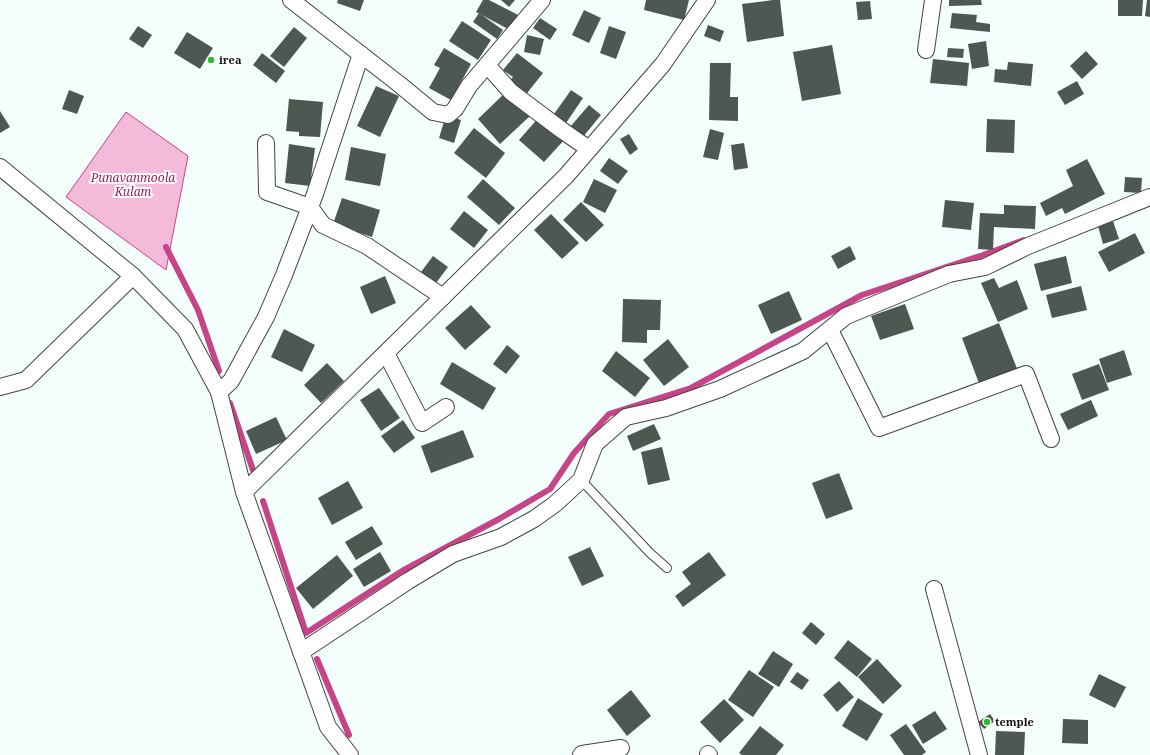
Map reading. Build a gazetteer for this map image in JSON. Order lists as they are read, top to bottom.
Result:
{
  "water": ["Punavanmoola Kulam"],
  "places": ["irea", "temple"]
}
